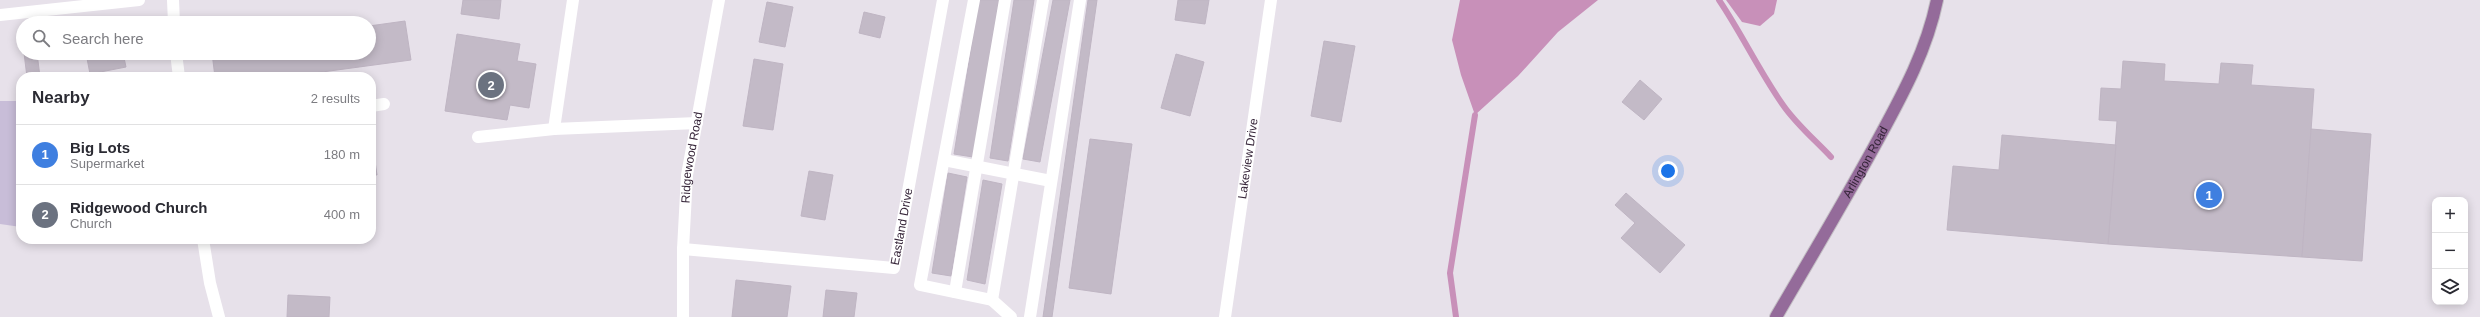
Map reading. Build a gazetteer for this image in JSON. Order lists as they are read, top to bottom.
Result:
{
  "streets": {
    "main road": ["Arlington Road"],
    "street": ["Ridgewood Road", "Lakeview Drive", "Eastland Drive"]
  },
  "crossings": [
    ["Ridgewood Road", "Eastland Drive"]
  ],
  "page": {
    "search": "Search here",
    "pins": ["2", "1"],
    "heading": ["Nearby", "2 results"],
    "list": [
      {
        "mark": "1",
        "name": "Big Lots",
        "note": "Supermarket",
        "value": "180 m"
      },
      {
        "mark": "2",
        "name": "Ridgewood Church",
        "note": "Church",
        "value": "400 m"
      }
    ],
    "map_buttons": ["+", "−"]
  }
}
